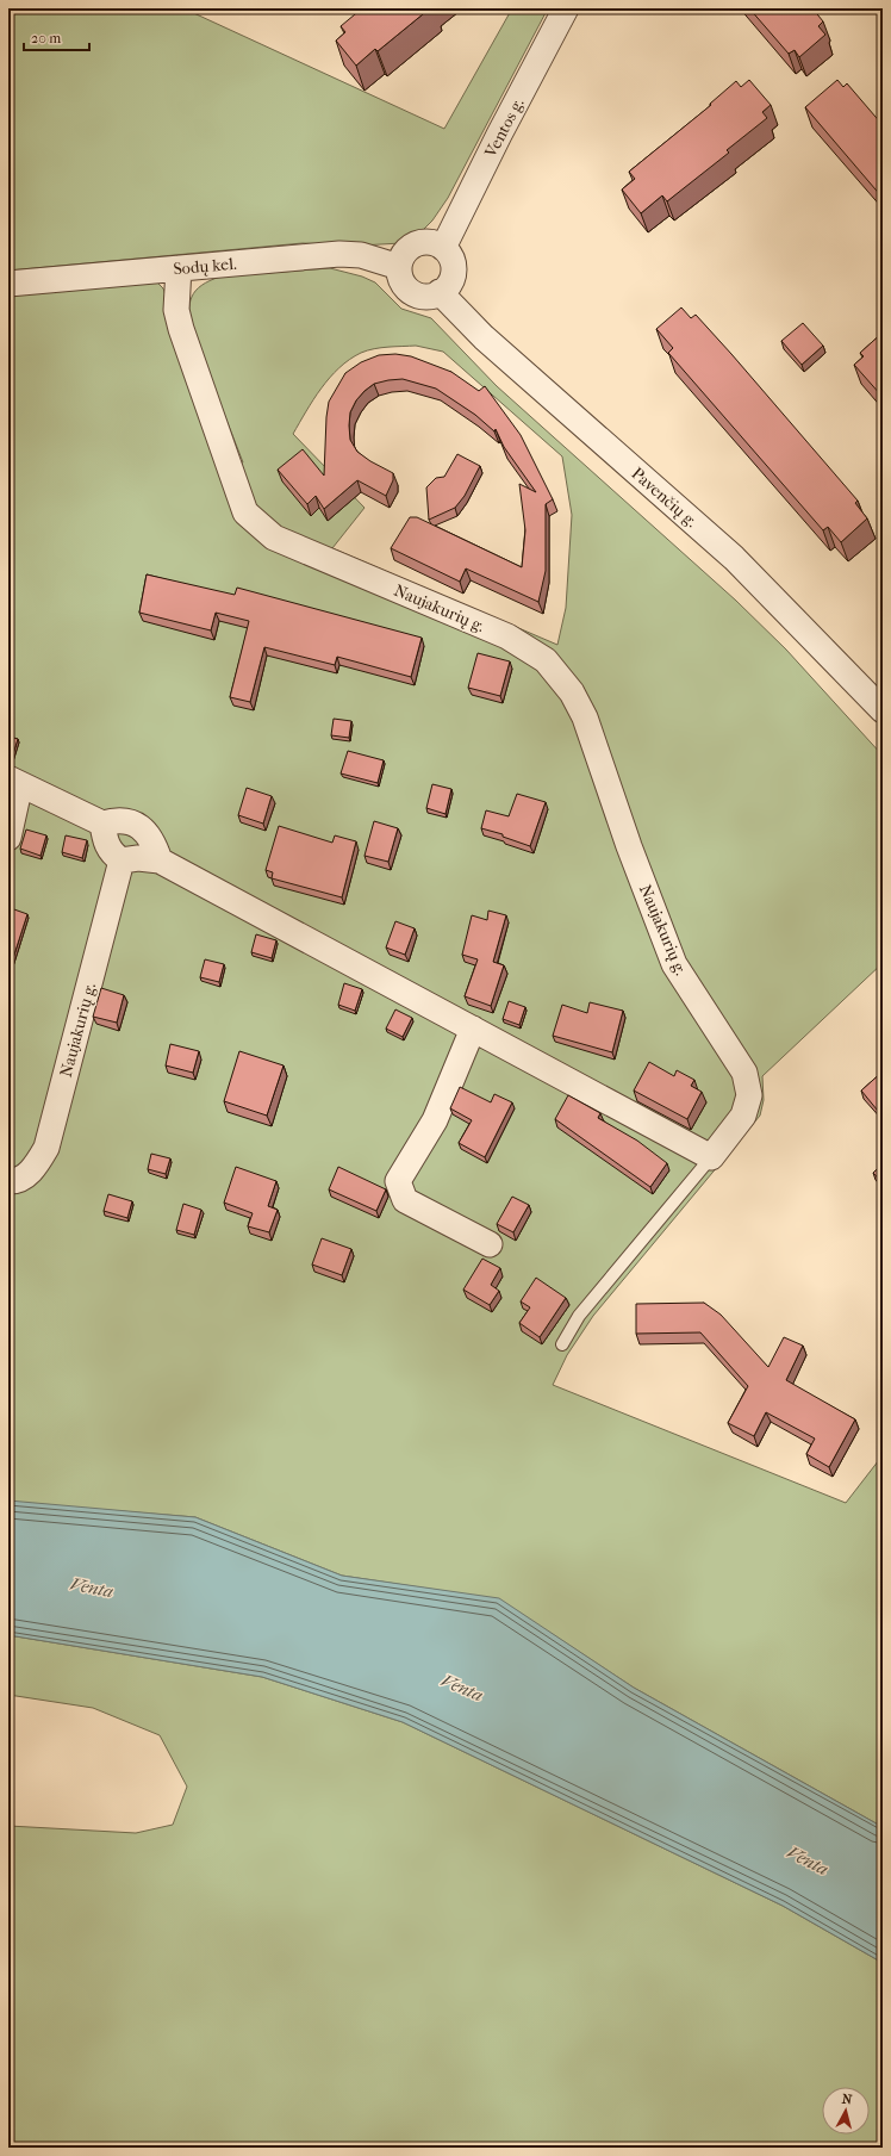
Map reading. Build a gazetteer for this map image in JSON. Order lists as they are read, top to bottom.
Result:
{
  "streets": {
    "street": [
      "Ventos g.",
      "Sodų kel.",
      "Pavenčių g.",
      "Naujakurių g."
    ]
  },
  "crossings": [
    ["Ventos g.", "Sodų kel."],
    ["Ventos g.", "Pavenčių g."],
    ["Sodų kel.", "Pavenčių g."],
    ["Sodų kel.", "Naujakurių g."]
  ],
  "water": ["Venta"],
  "scale_bar": "20 m",
  "north": "top"
}
